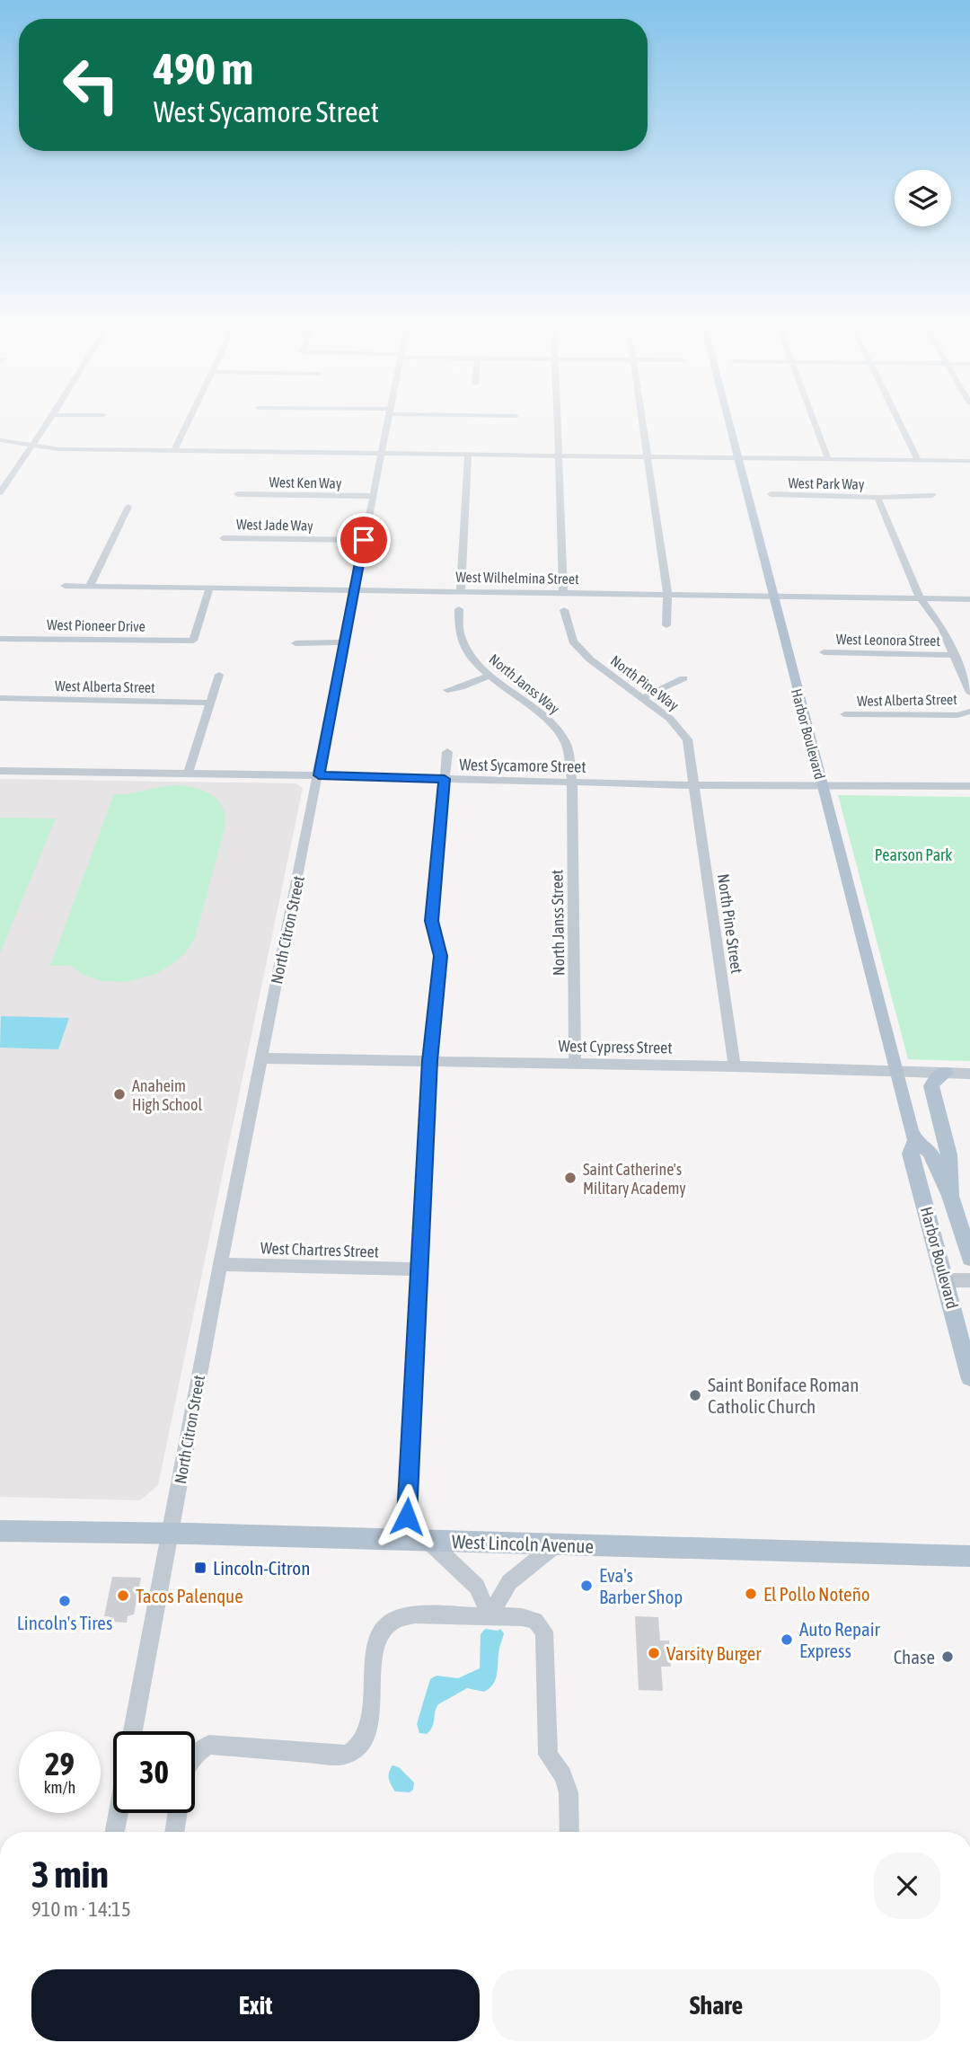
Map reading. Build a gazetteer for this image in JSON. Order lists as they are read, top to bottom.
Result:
{
  "streets": {
    "main road": ["Harbor Boulevard", "West Lincoln Avenue"],
    "street": [
      "West Ken Way",
      "West Park Way",
      "West Jade Way",
      "West Wilhelmina Street",
      "West Pioneer Drive",
      "West Leonora Street",
      "North Pine Way",
      "North Janss Way",
      "West Alberta Street",
      "West Sycamore Street",
      "North Janss Street",
      "North Pine Street",
      "North Citron Street",
      "West Cypress Street",
      "West Chartres Street"
    ]
  },
  "crossings": [
    ["West Ken Way", "North Citron Street"],
    ["West Jade Way", "North Citron Street"],
    ["West Wilhelmina Street", "West Pioneer Drive"],
    ["West Wilhelmina Street", "Harbor Boulevard"],
    ["West Wilhelmina Street", "North Citron Street"],
    ["North Pine Way", "West Sycamore Street"],
    ["North Pine Way", "North Pine Street"],
    ["North Janss Way", "West Sycamore Street"],
    ["North Janss Way", "North Janss Street"],
    ["Harbor Boulevard", "West Sycamore Street"],
    ["Harbor Boulevard", "West Cypress Street"],
    ["West Sycamore Street", "North Janss Street"],
    ["West Sycamore Street", "North Pine Street"],
    ["West Sycamore Street", "North Citron Street"],
    ["North Janss Street", "West Cypress Street"],
    ["North Pine Street", "West Cypress Street"],
    ["North Citron Street", "West Cypress Street"],
    ["North Citron Street", "West Chartres Street"],
    ["North Citron Street", "West Lincoln Avenue"]
  ],
  "parks": ["Pearson Park"],
  "places": {
    "other": [
      "Anaheim High School",
      "Saint Catherine's Military Academy",
      "Saint Boniface Roman Catholic Church",
      "Eva's Barber Shop",
      "El Pollo Noteño",
      "Tacos Palenque",
      "Lincoln's Tires",
      "Auto Repair Express",
      "Varsity Burger",
      "Chase"
    ],
    "transit": ["Lincoln-Citron"]
  },
  "page": {
    "turn": ["490 m", "West Sycamore Street"],
    "speed": "29 km/h",
    "limit": "30",
    "heading": ["3 min", "910 m · 14:15"],
    "buttons": ["Exit", "Share"]
  }
}
